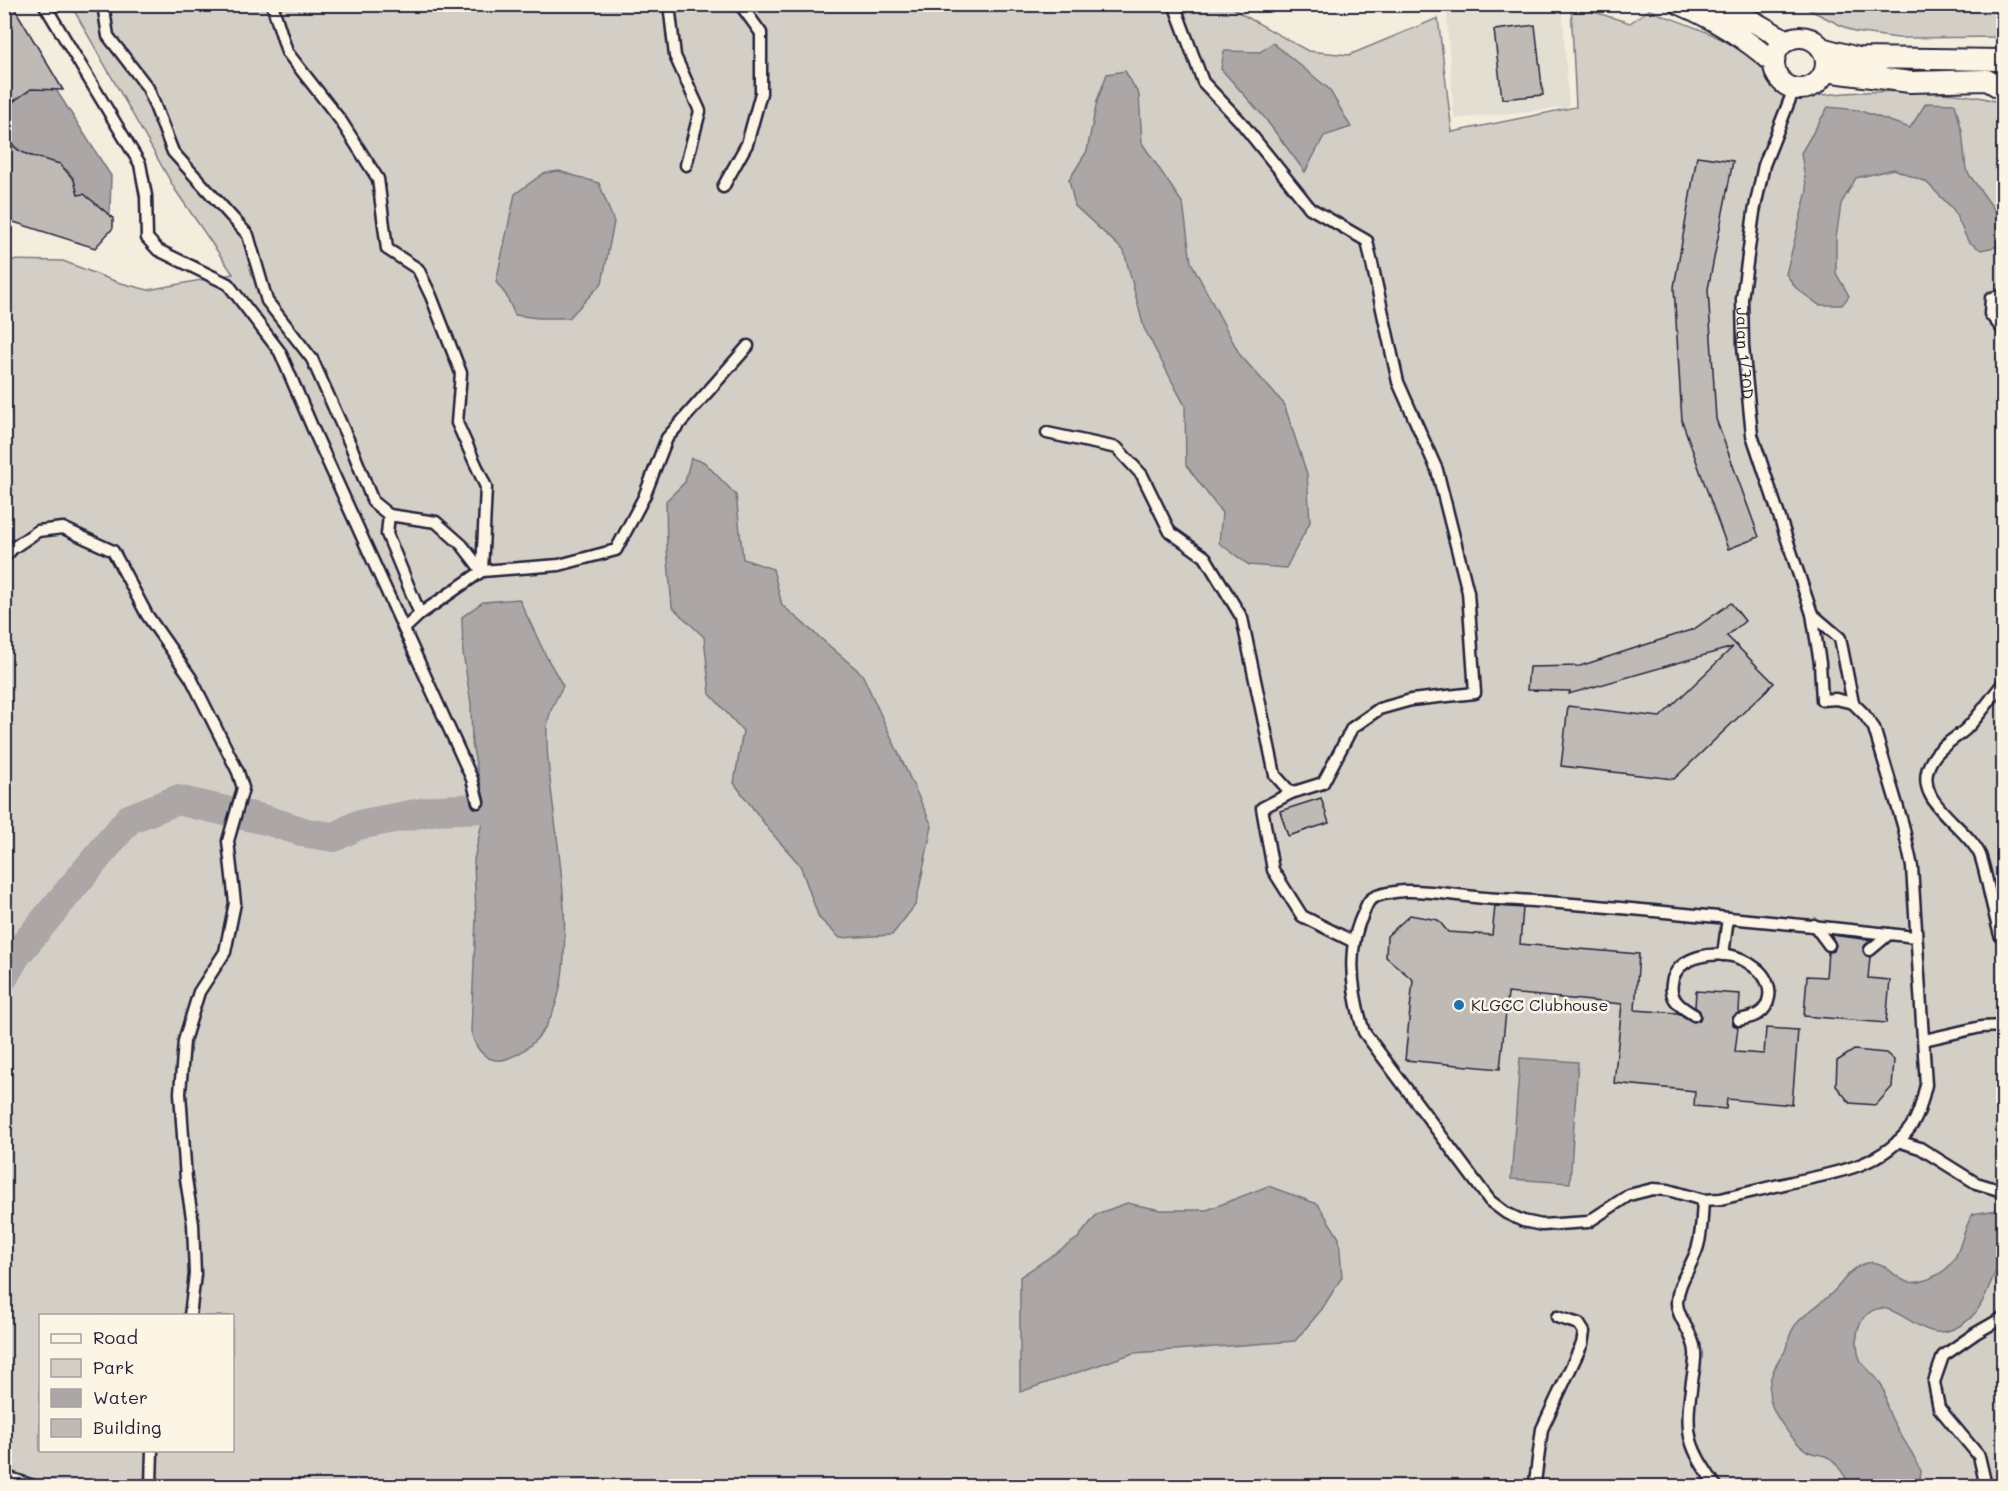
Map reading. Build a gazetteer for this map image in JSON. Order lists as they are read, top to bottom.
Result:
{
  "streets": {
    "lane": ["Jalan 1/70D"]
  },
  "places": ["KLGCC Clubhouse"],
  "legend": [
    "Road",
    "Park",
    "Water",
    "Building"
  ]
}
